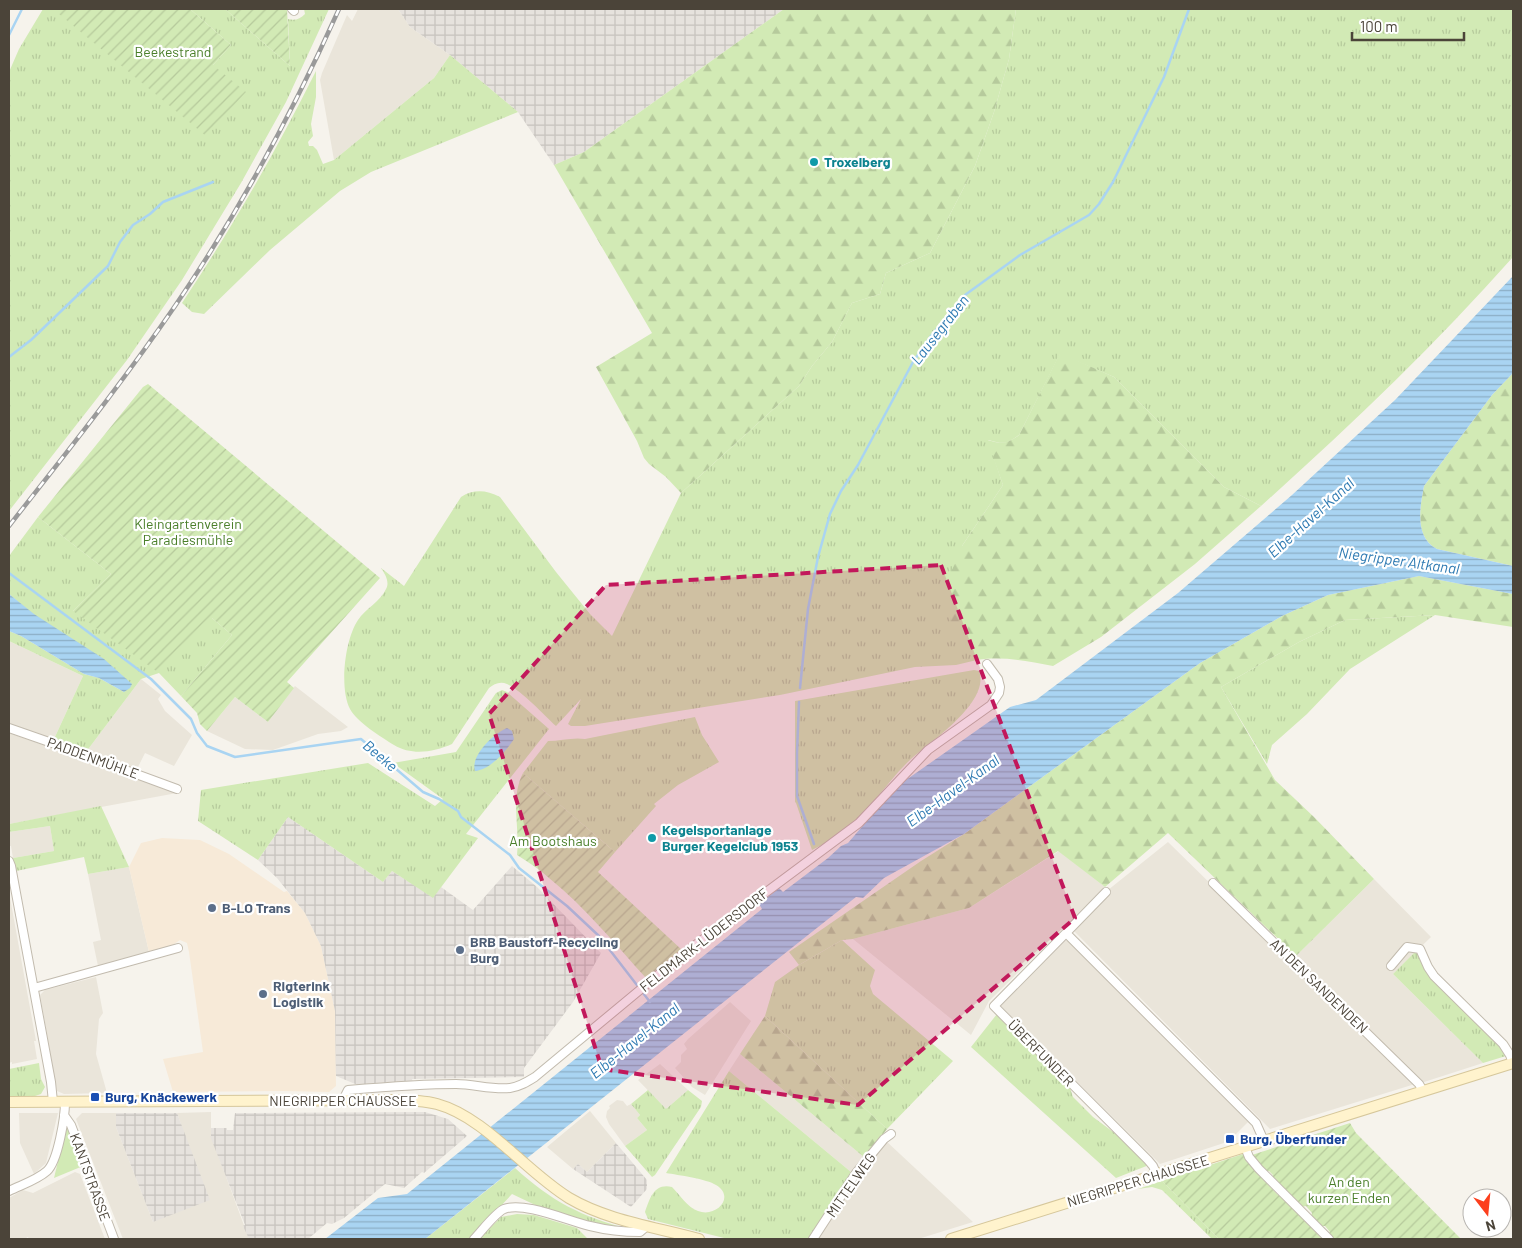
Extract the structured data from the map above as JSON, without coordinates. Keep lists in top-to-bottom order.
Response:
{
  "streets": {
    "main road": ["NIEGRIPPER CHAUSSEE"],
    "street": [
      "PADDENMÜHLE",
      "FELDMARK-LÜDERSDORF",
      "AN DEN SANDENDEN",
      "ÜBERFUNDER",
      "KANTSTRASSE",
      "MITTELWEG"
    ]
  },
  "crossings": [
    ["FELDMARK-LÜDERSDORF", "NIEGRIPPER CHAUSSEE"],
    ["AN DEN SANDENDEN", "NIEGRIPPER CHAUSSEE"],
    ["ÜBERFUNDER", "NIEGRIPPER CHAUSSEE"]
  ],
  "water": [
    "Lausegraben",
    "Elbe-Havel-Kanal",
    "Niegripper Altkanal",
    "Beeke"
  ],
  "parks": [
    "Beekestrand",
    "Kleingartenverein Paradiesmühle",
    "Am Bootshaus",
    "An den kurzen Enden"
  ],
  "places": {
    "other": [
      "Troxelberg",
      "Kegelsportanlage Burger Kegelclub 1953",
      "B-LO Trans",
      "BRB Baustoff-Recycling Burg",
      "Rigterink Logistik"
    ],
    "transit": ["Burg, Knäckewerk", "Burg, Überfunder"]
  },
  "scale_bar": "100 m",
  "north": "bottom"
}
